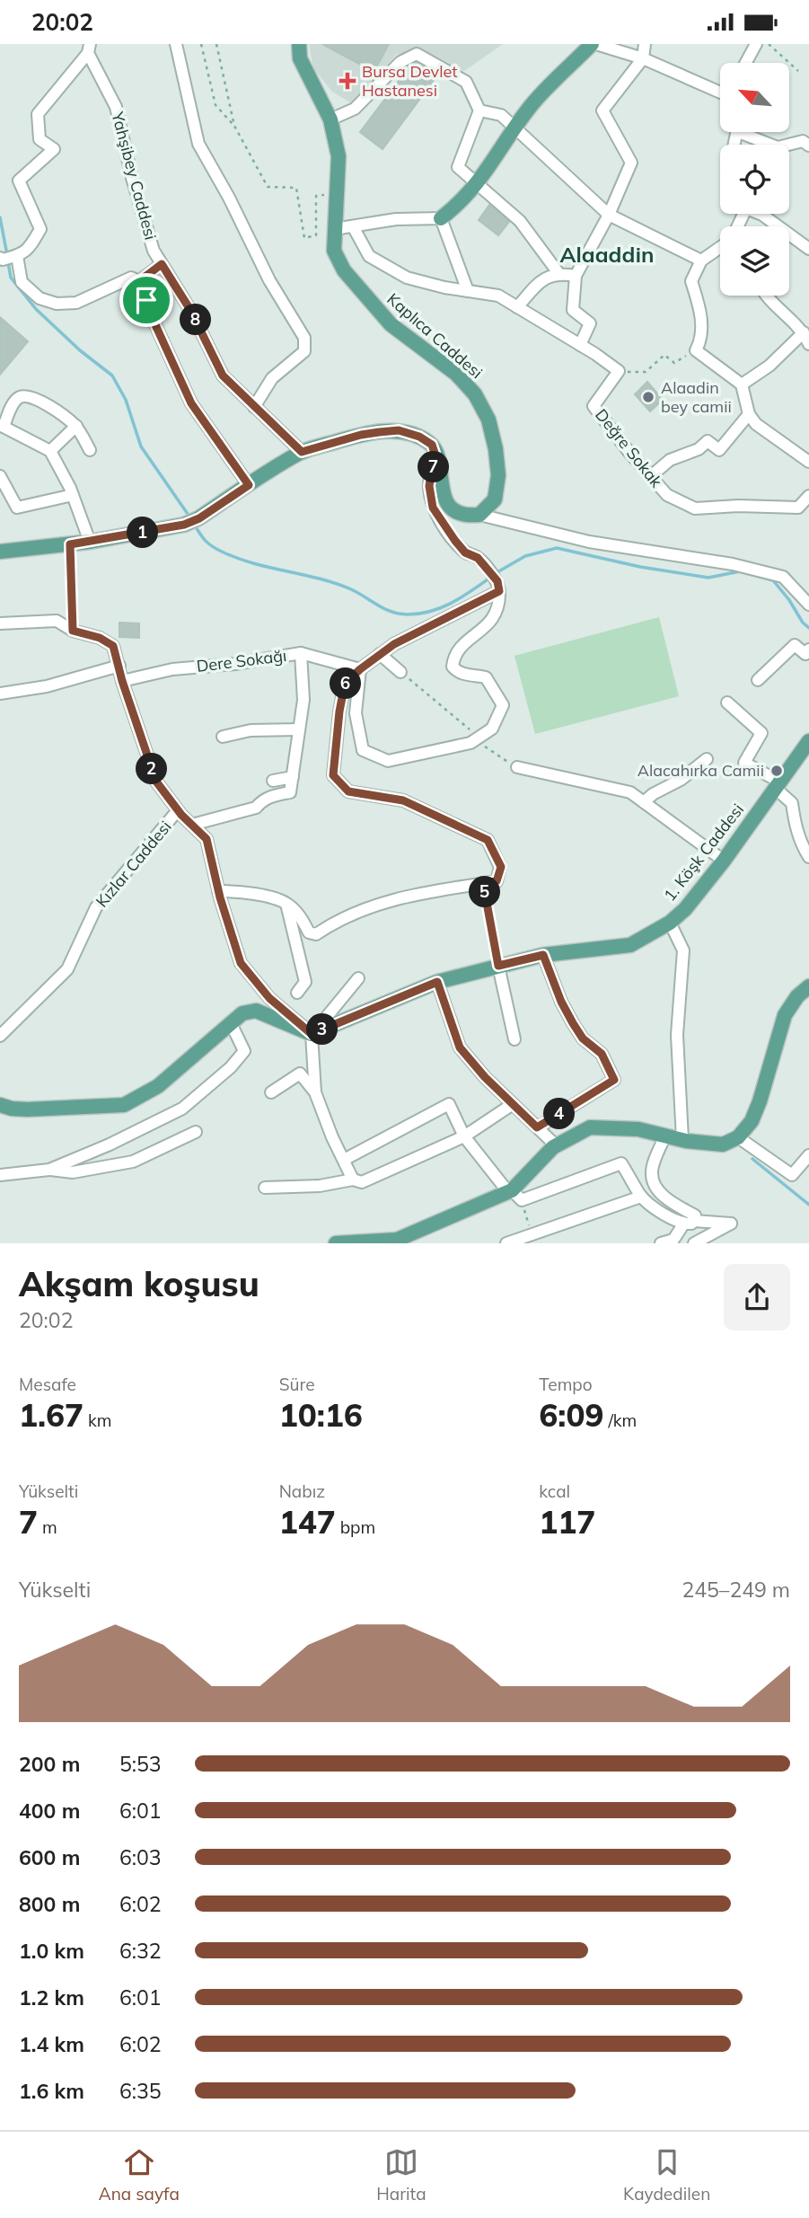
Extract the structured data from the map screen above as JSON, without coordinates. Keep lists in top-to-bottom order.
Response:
{
  "streets": {
    "main road": ["Kaplıca Caddesi", "1. Köşk Caddesi"],
    "street": [
      "Yahşibey Caddesi",
      "Değre Sokak",
      "Dere Sokağı",
      "Kızlar Caddesi"
    ]
  },
  "districts": ["Alaaddin"],
  "places": {
    "health": ["Bursa Devlet Hastanesi"],
    "other": ["Alaadin bey camii", "Alacahırka Camii"]
  },
  "north": "top left",
  "page": {
    "status": "20:02",
    "pins": [
      "8",
      "7",
      "1",
      "6",
      "2",
      "5",
      "3",
      "4"
    ],
    "heading": ["Akşam koşusu", "20:02"],
    "stats": [
      ["Mesafe", "1.67 km"],
      ["Süre", "10:16"],
      ["Tempo", "6:09 /km"],
      ["Yükselti", "7 m"],
      ["Nabız", "147 bpm"],
      ["kcal", "117"]
    ],
    "chart": ["Yükselti", "245–249 m"],
    "list": [
      {
        "name": "200 m",
        "note": "5:53"
      },
      {
        "name": "400 m",
        "note": "6:01"
      },
      {
        "name": "600 m",
        "note": "6:03"
      },
      {
        "name": "800 m",
        "note": "6:02"
      },
      {
        "name": "1.0 km",
        "note": "6:32"
      },
      {
        "name": "1.2 km",
        "note": "6:01"
      },
      {
        "name": "1.4 km",
        "note": "6:02"
      },
      {
        "name": "1.6 km",
        "note": "6:35"
      }
    ],
    "tabs": ["Ana sayfa", "Harita", "Kaydedilen"]
  }
}
